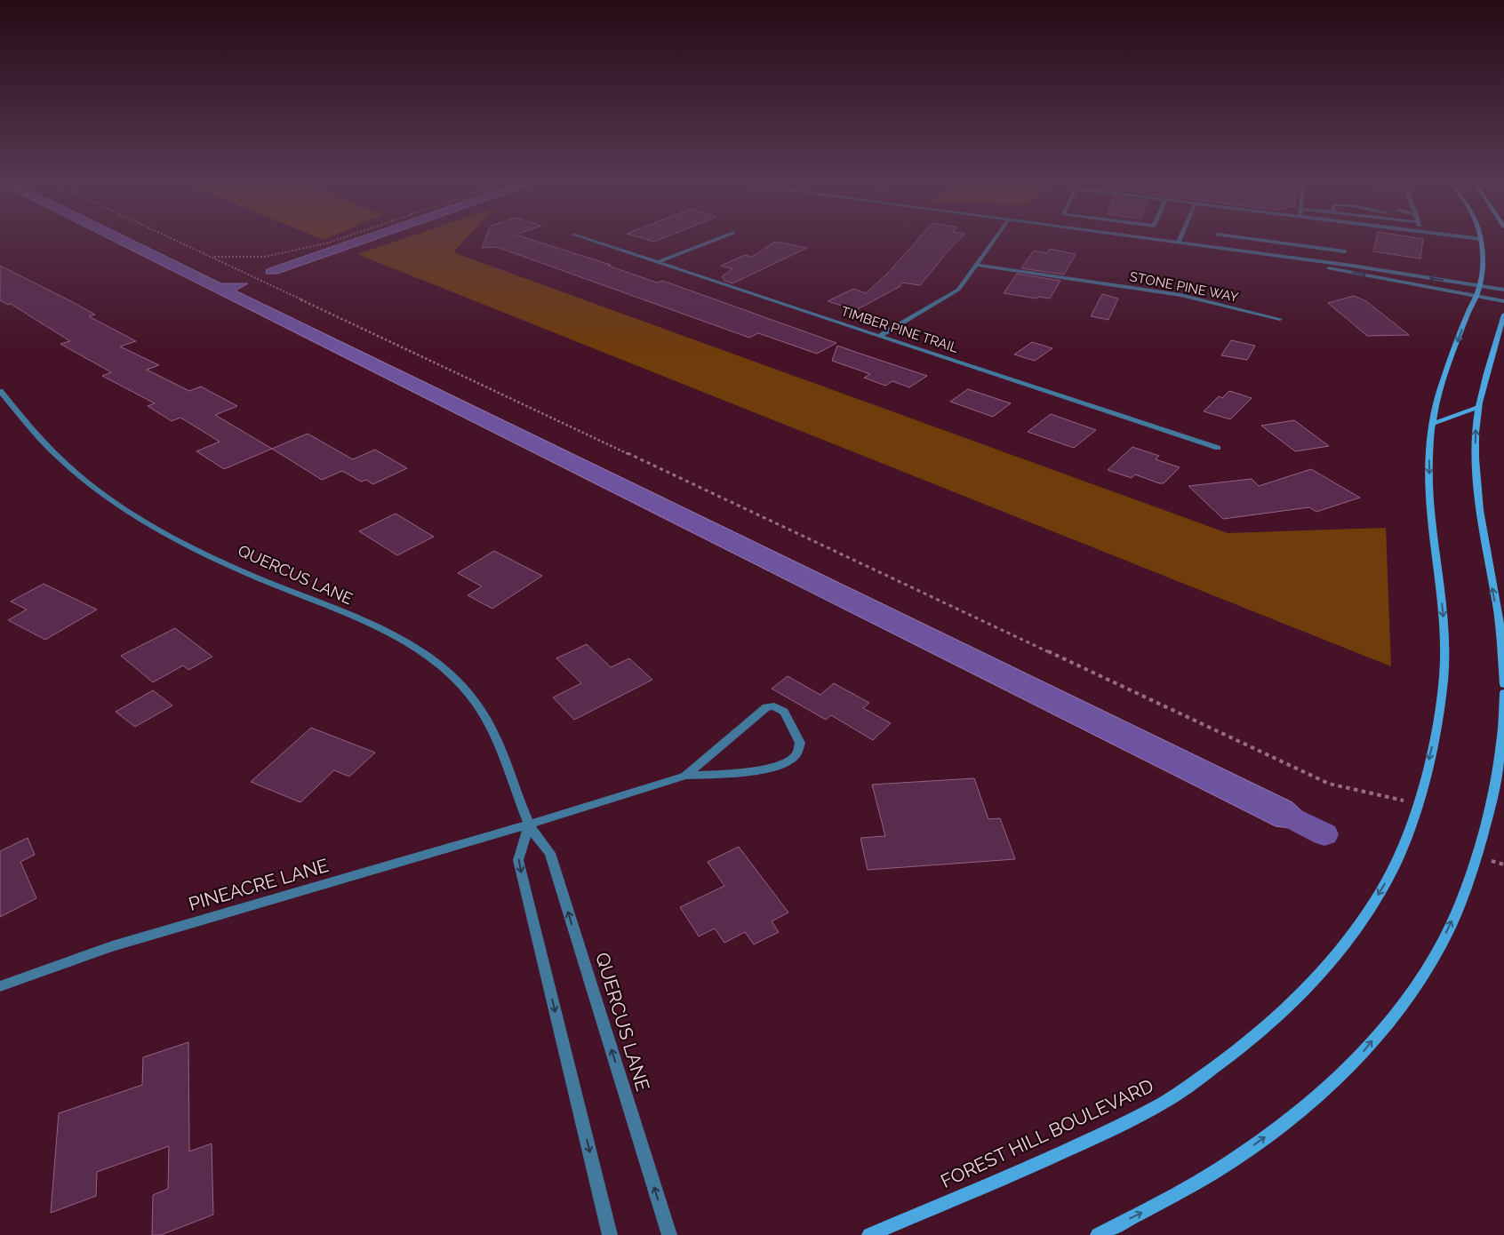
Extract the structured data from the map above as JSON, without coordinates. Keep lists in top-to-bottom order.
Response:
{
  "streets": {
    "main road": ["FOREST HILL BOULEVARD"],
    "street": [
      "STONE PINE WAY",
      "TIMBER PINE TRAIL",
      "QUERCUS LANE",
      "PINEACRE LANE"
    ]
  },
  "crossings": [
    ["QUERCUS LANE", "PINEACRE LANE"]
  ]
}
